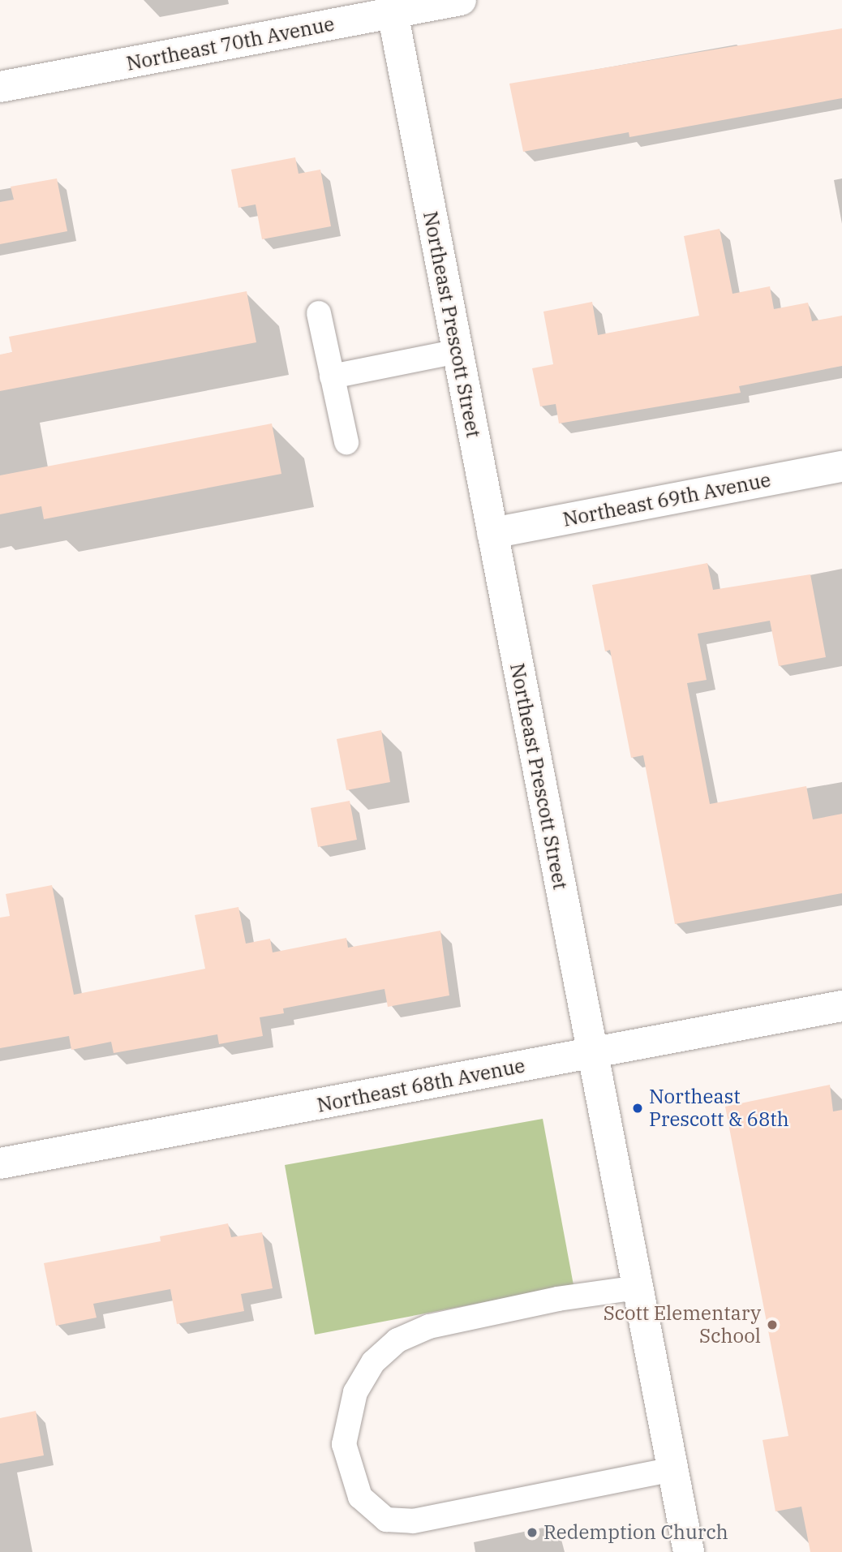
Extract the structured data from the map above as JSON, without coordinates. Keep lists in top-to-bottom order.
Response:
{
  "streets": {
    "street": [
      "Northeast 70th Avenue",
      "Northeast Prescott Street",
      "Northeast 69th Avenue",
      "Northeast 68th Avenue"
    ]
  },
  "crossings": [
    ["Northeast 70th Avenue", "Northeast Prescott Street"],
    ["Northeast Prescott Street", "Northeast 69th Avenue"],
    ["Northeast Prescott Street", "Northeast 68th Avenue"]
  ],
  "places": ["Northeast Prescott & 68th", "Scott Elementary School", "Redemption Church"]
}
